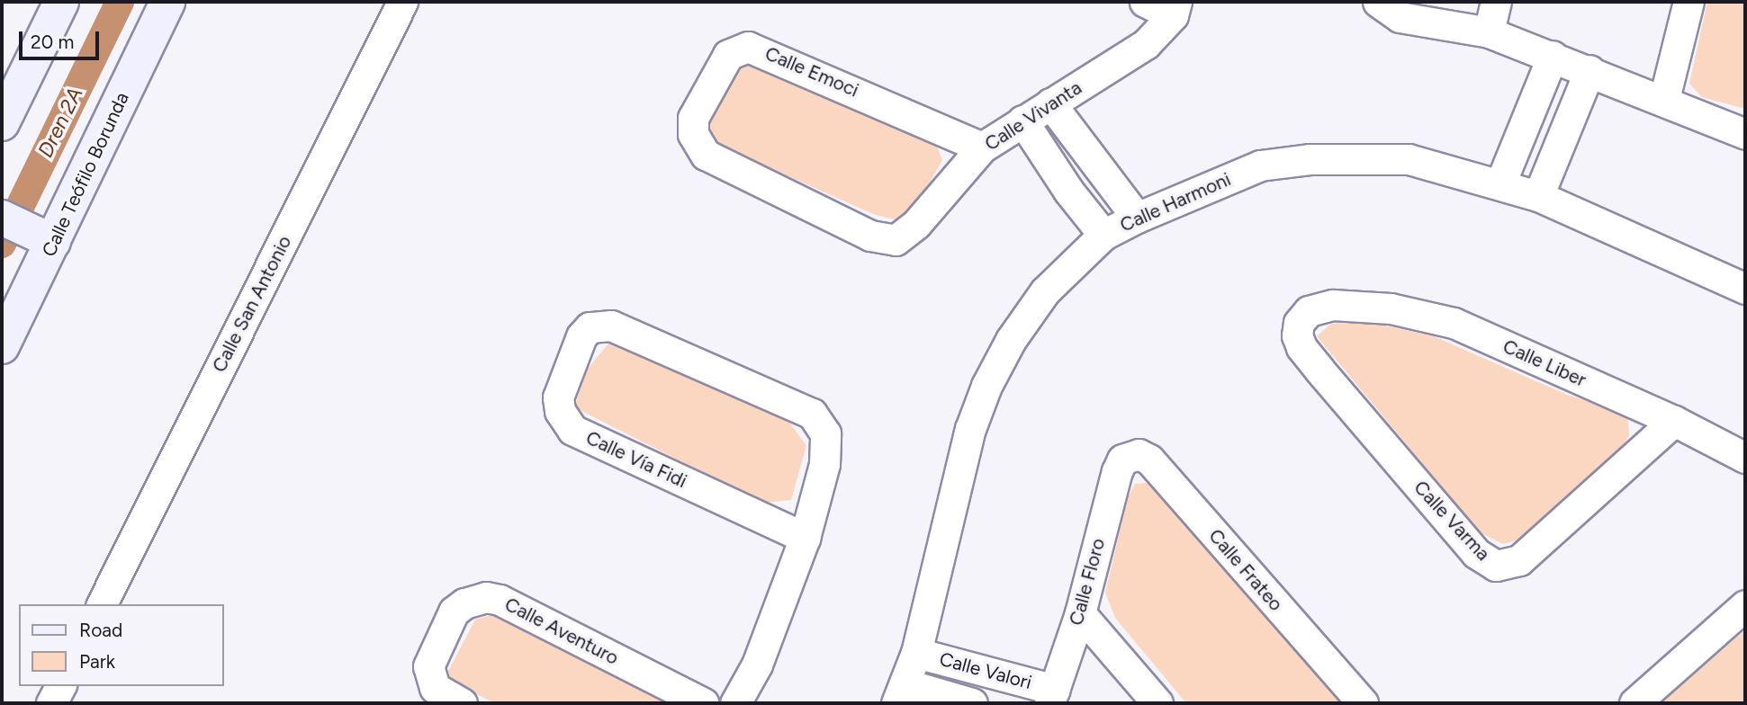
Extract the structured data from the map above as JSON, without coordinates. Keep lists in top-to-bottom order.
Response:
{
  "streets": {
    "main road": ["Calle Teófilo Borunda"],
    "street": [
      "Calle Emoci",
      "Calle Vivanta",
      "Calle Harmoni",
      "Calle San Antonio",
      "Calle Liber",
      "Calle Vía Fidi",
      "Calle Varma",
      "Calle Frateo",
      "Calle Floro",
      "Calle Aventuro",
      "Calle Valori"
    ]
  },
  "crossings": [
    ["Calle Emoci", "Calle Vivanta"],
    ["Calle Harmoni", "Calle Valori"],
    ["Calle Liber", "Calle Varma"],
    ["Calle Frateo", "Calle Floro"],
    ["Calle Floro", "Calle Valori"]
  ],
  "water": ["Dren 2A"],
  "legend": ["Road", "Park"],
  "scale_bar": "20 m"
}
